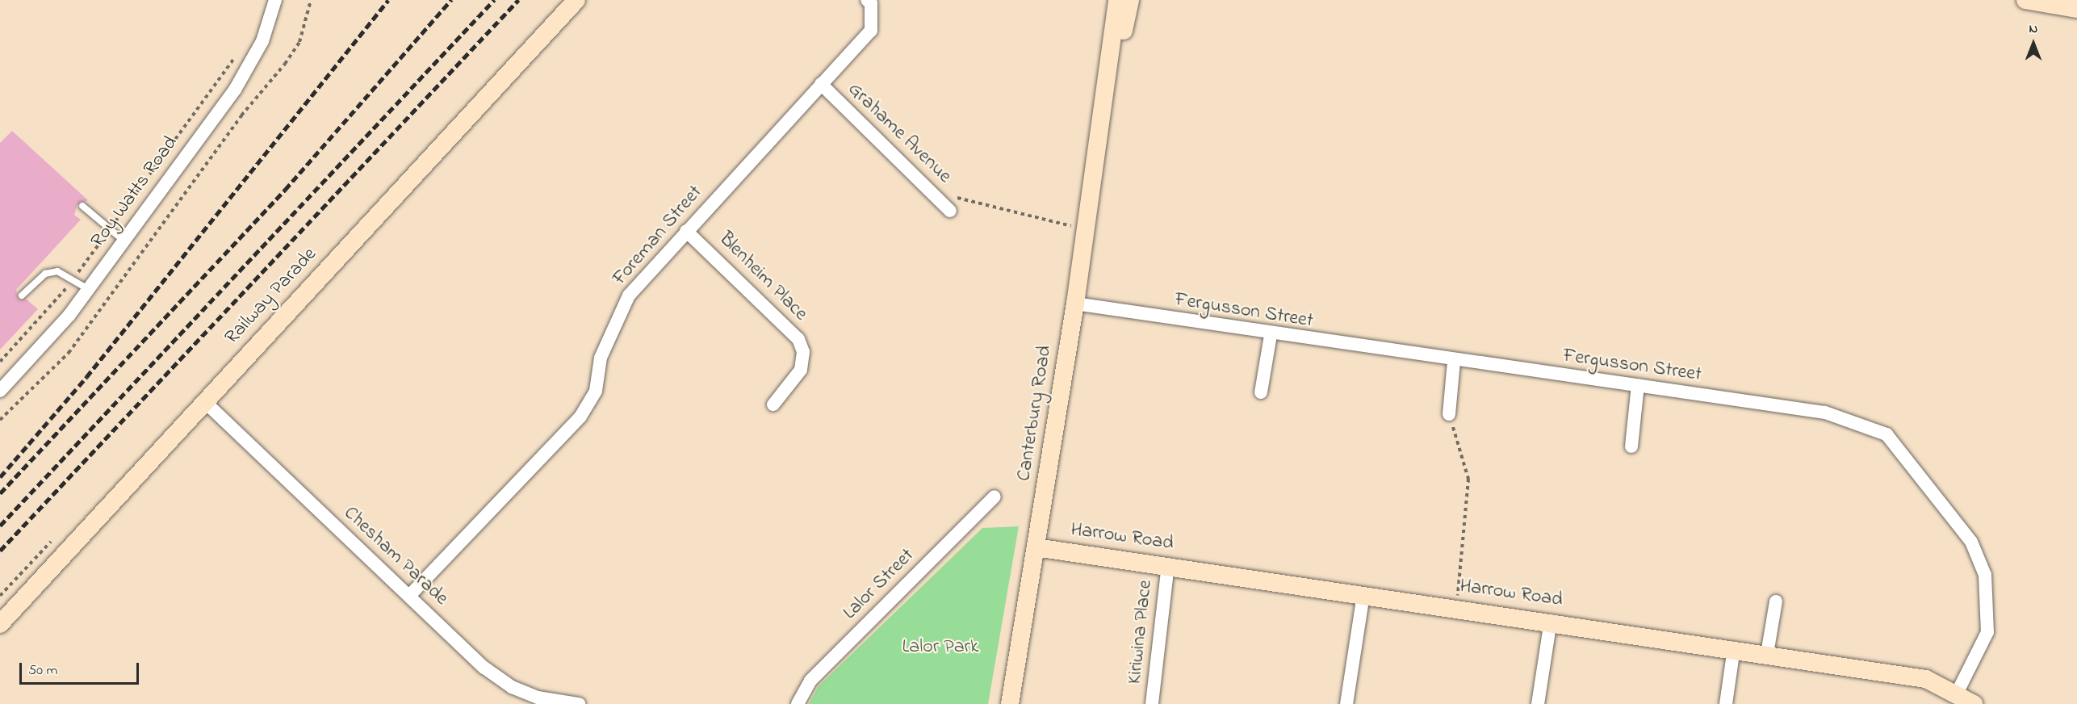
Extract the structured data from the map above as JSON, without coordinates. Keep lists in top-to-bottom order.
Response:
{
  "streets": {
    "street": [
      "Grahame Avenue",
      "Roy Watts Road",
      "Foreman Street",
      "Blenheim Place",
      "Railway Parade",
      "Fergusson Street",
      "Canterbury Road",
      "Harrow Road",
      "Chesham Parade",
      "Lalor Street",
      "Kiriwina Place"
    ]
  },
  "crossings": [
    ["Grahame Avenue", "Foreman Street"],
    ["Foreman Street", "Blenheim Place"],
    ["Foreman Street", "Chesham Parade"],
    ["Railway Parade", "Chesham Parade"],
    ["Fergusson Street", "Canterbury Road"],
    ["Fergusson Street", "Harrow Road"],
    ["Canterbury Road", "Harrow Road"],
    ["Harrow Road", "Kiriwina Place"]
  ],
  "parks": ["Lalor Park"],
  "scale_bar": "50 m",
  "north": "top"
}
